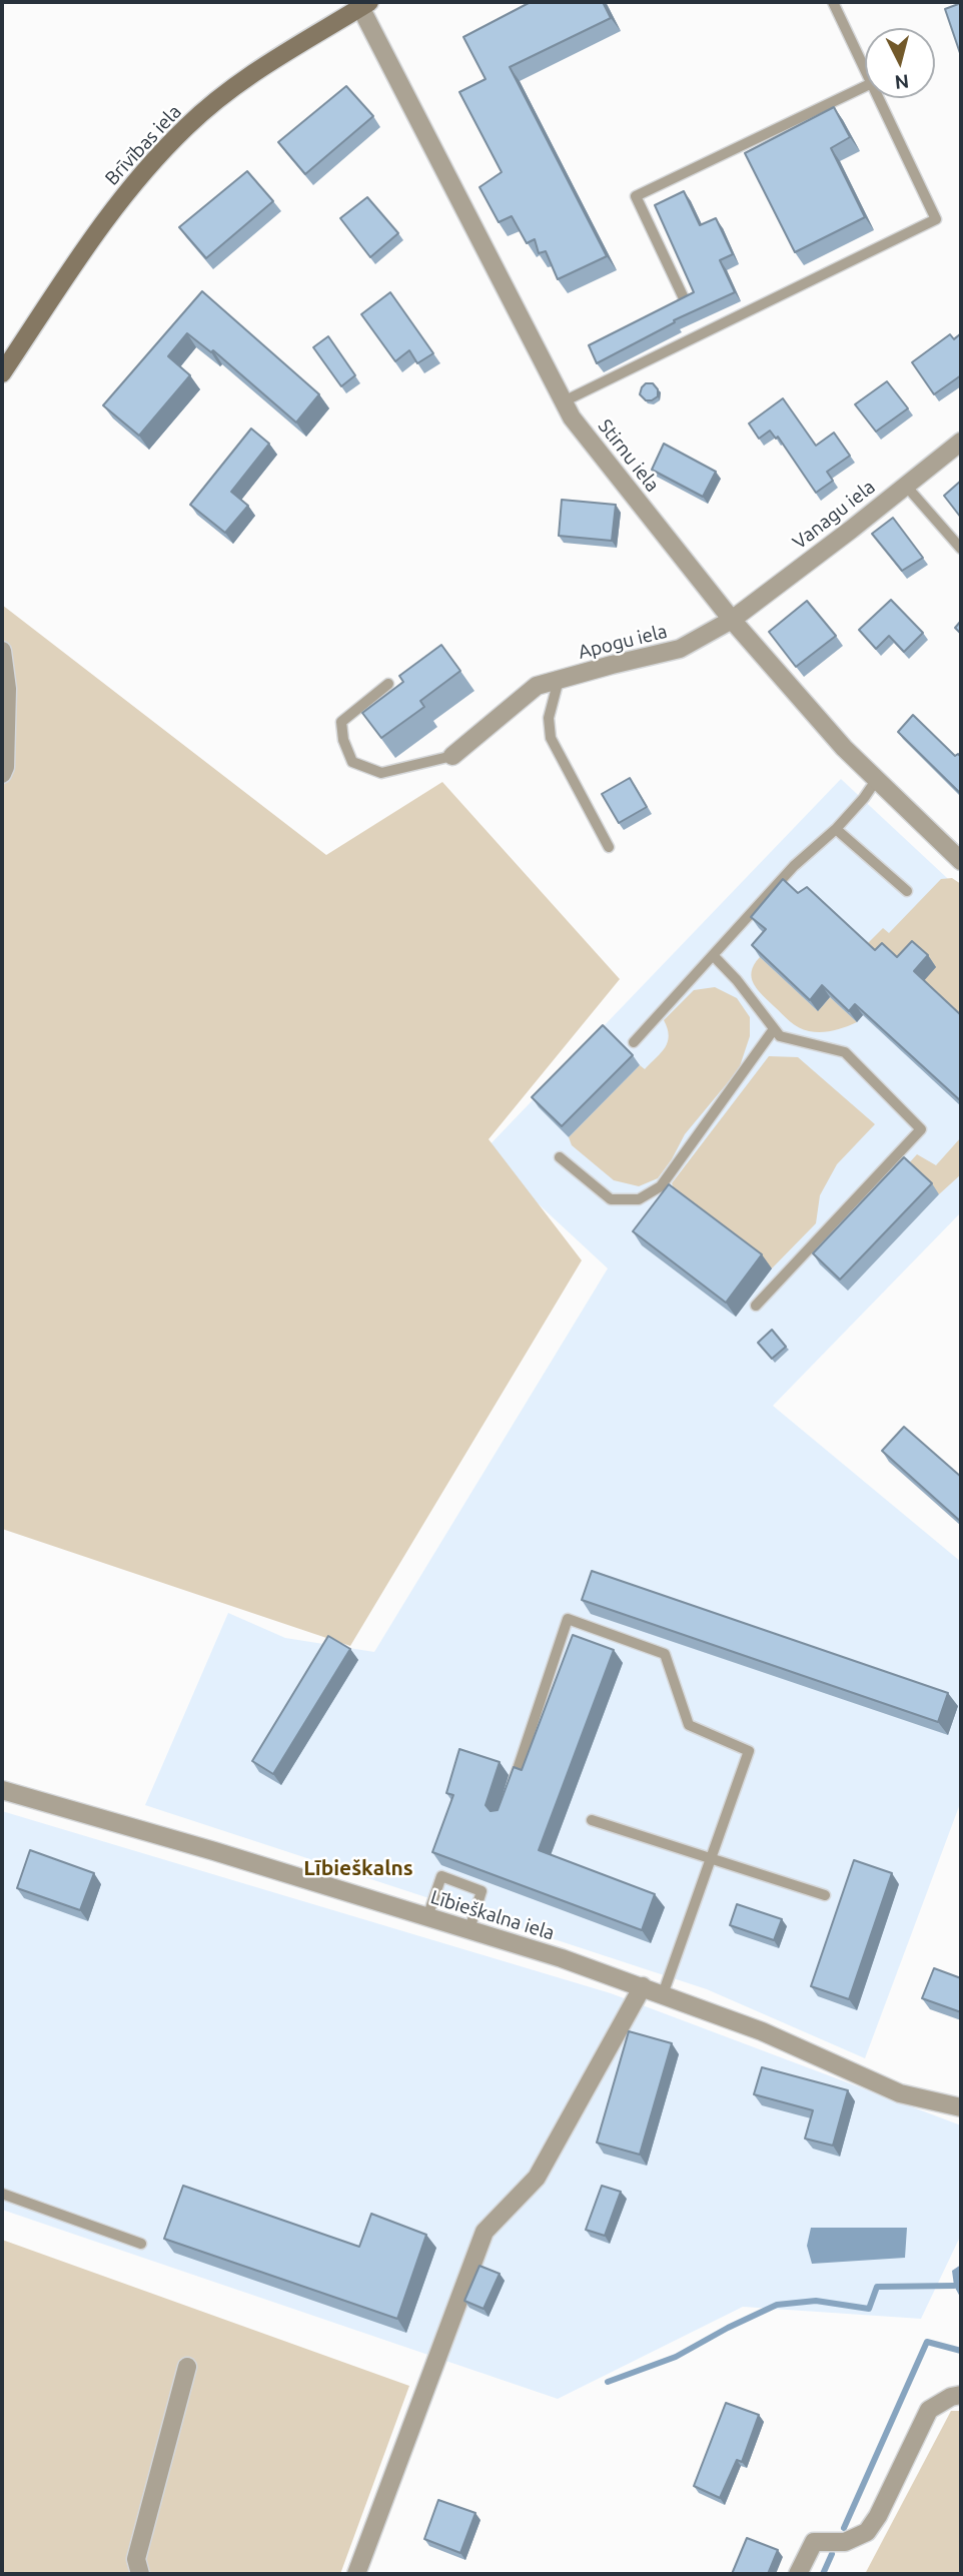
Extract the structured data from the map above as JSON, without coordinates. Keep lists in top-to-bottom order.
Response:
{
  "streets": {
    "main road": ["Brīvības iela"],
    "street": [
      "Stirnu iela",
      "Vanagu iela",
      "Apogu iela",
      "Lībieškalna iela"
    ]
  },
  "crossings": [
    ["Brīvības iela", "Stirnu iela"],
    ["Stirnu iela", "Vanagu iela"],
    ["Stirnu iela", "Apogu iela"],
    ["Vanagu iela", "Apogu iela"]
  ],
  "districts": ["Lībieškalns"],
  "north": "bottom"
}
